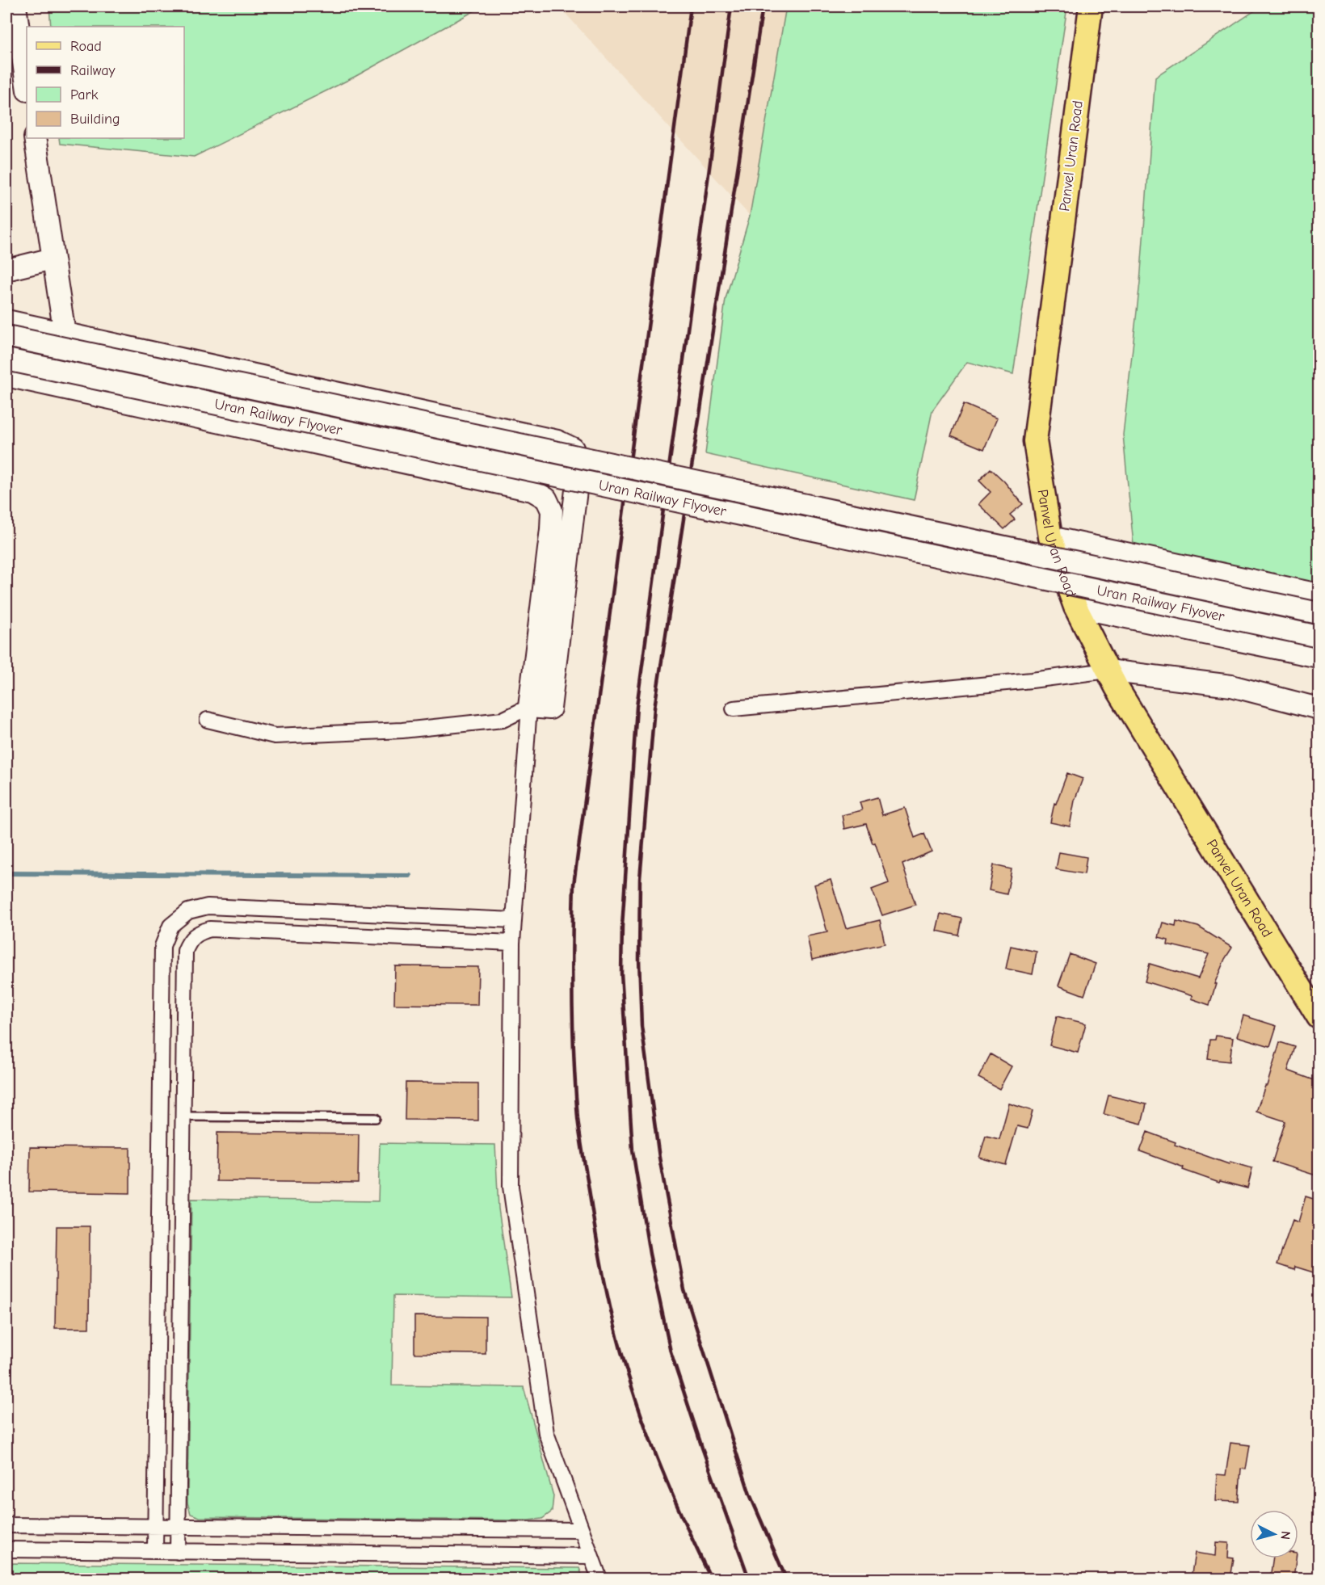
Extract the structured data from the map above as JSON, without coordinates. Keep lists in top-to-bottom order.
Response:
{
  "streets": {
    "main road": ["Panvel Uran Road", "Uran Railway Flyover"]
  },
  "legend": [
    "Road",
    "Railway",
    "Park",
    "Building"
  ],
  "north": "right"
}
